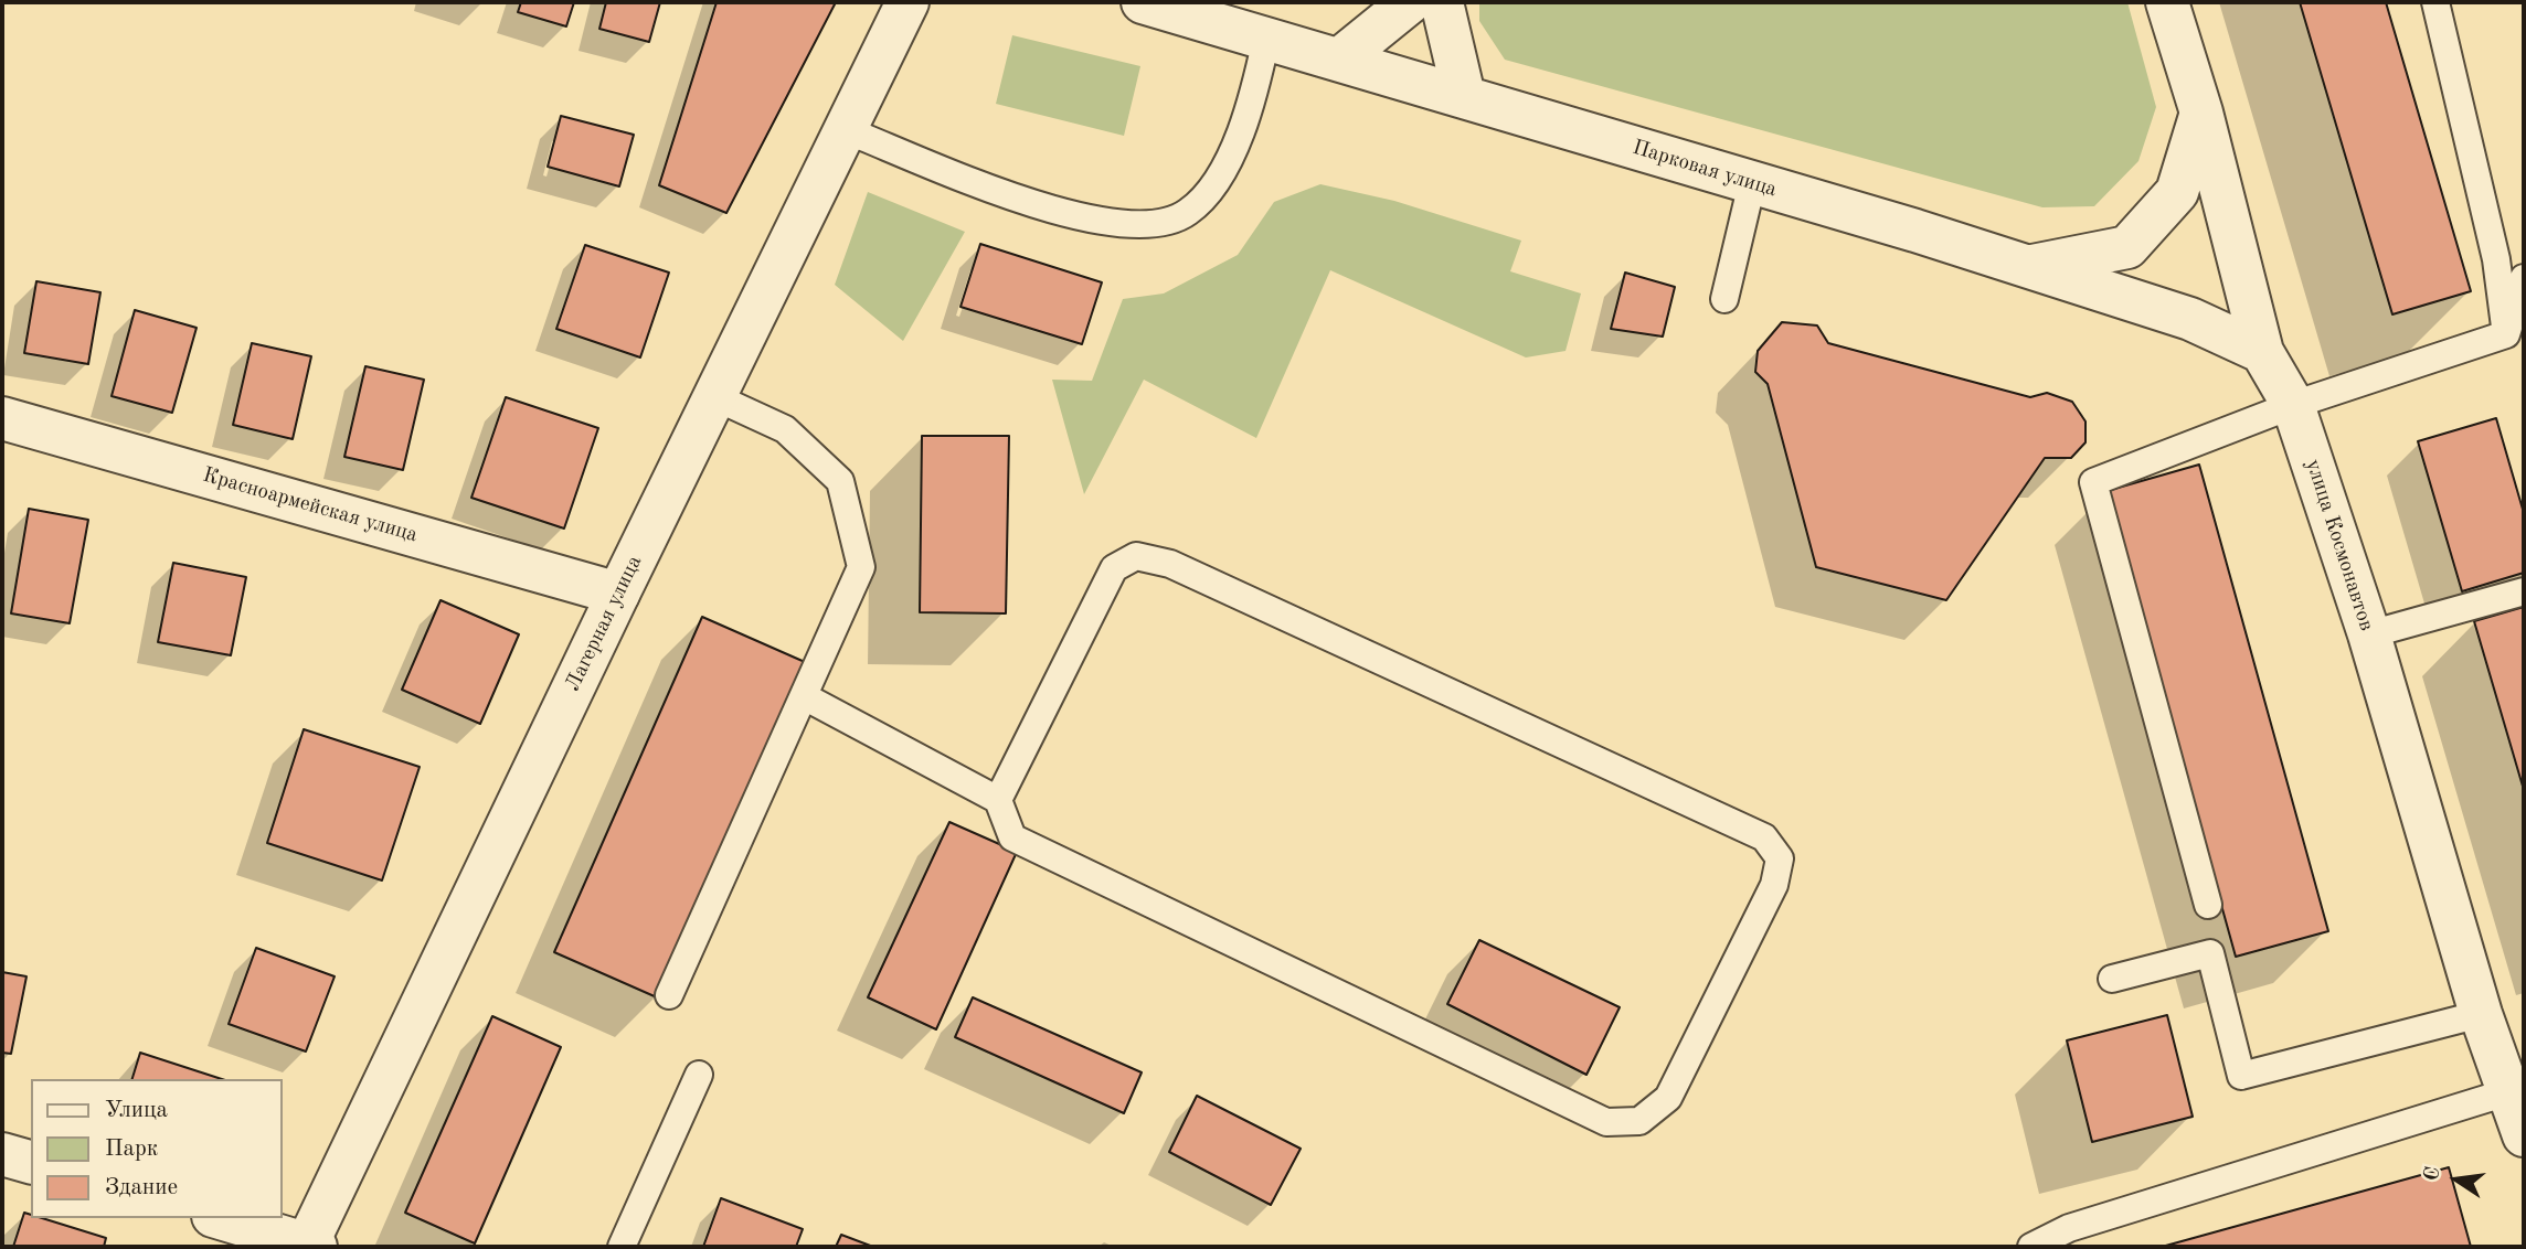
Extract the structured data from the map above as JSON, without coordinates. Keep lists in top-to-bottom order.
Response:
{
  "streets": {
    "street": [
      "Парковая улица",
      "Красноармейская улица",
      "улица Космонавтов",
      "Лагерная улица"
    ]
  },
  "crossings": [
    ["Парковая улица", "улица Космонавтов"],
    ["Красноармейская улица", "Лагерная улица"]
  ],
  "legend": ["Улица", "Парк", "Здание"],
  "north": "left"
}
